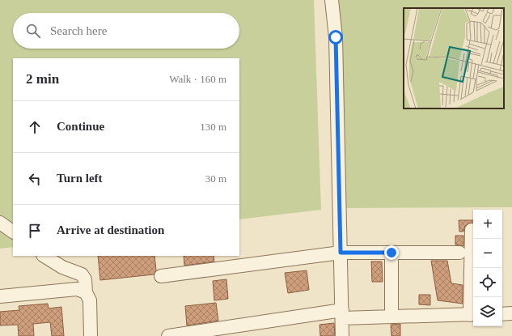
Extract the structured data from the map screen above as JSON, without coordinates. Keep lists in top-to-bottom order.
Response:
{
  "page": {
    "search": "Search here",
    "heading": ["2 min", "Walk · 160 m"],
    "list": [
      ["Continue", "130 m"],
      ["Turn left", "30 m"],
      "Arrive at destination"
    ],
    "map_buttons": ["+", "−"]
  }
}
